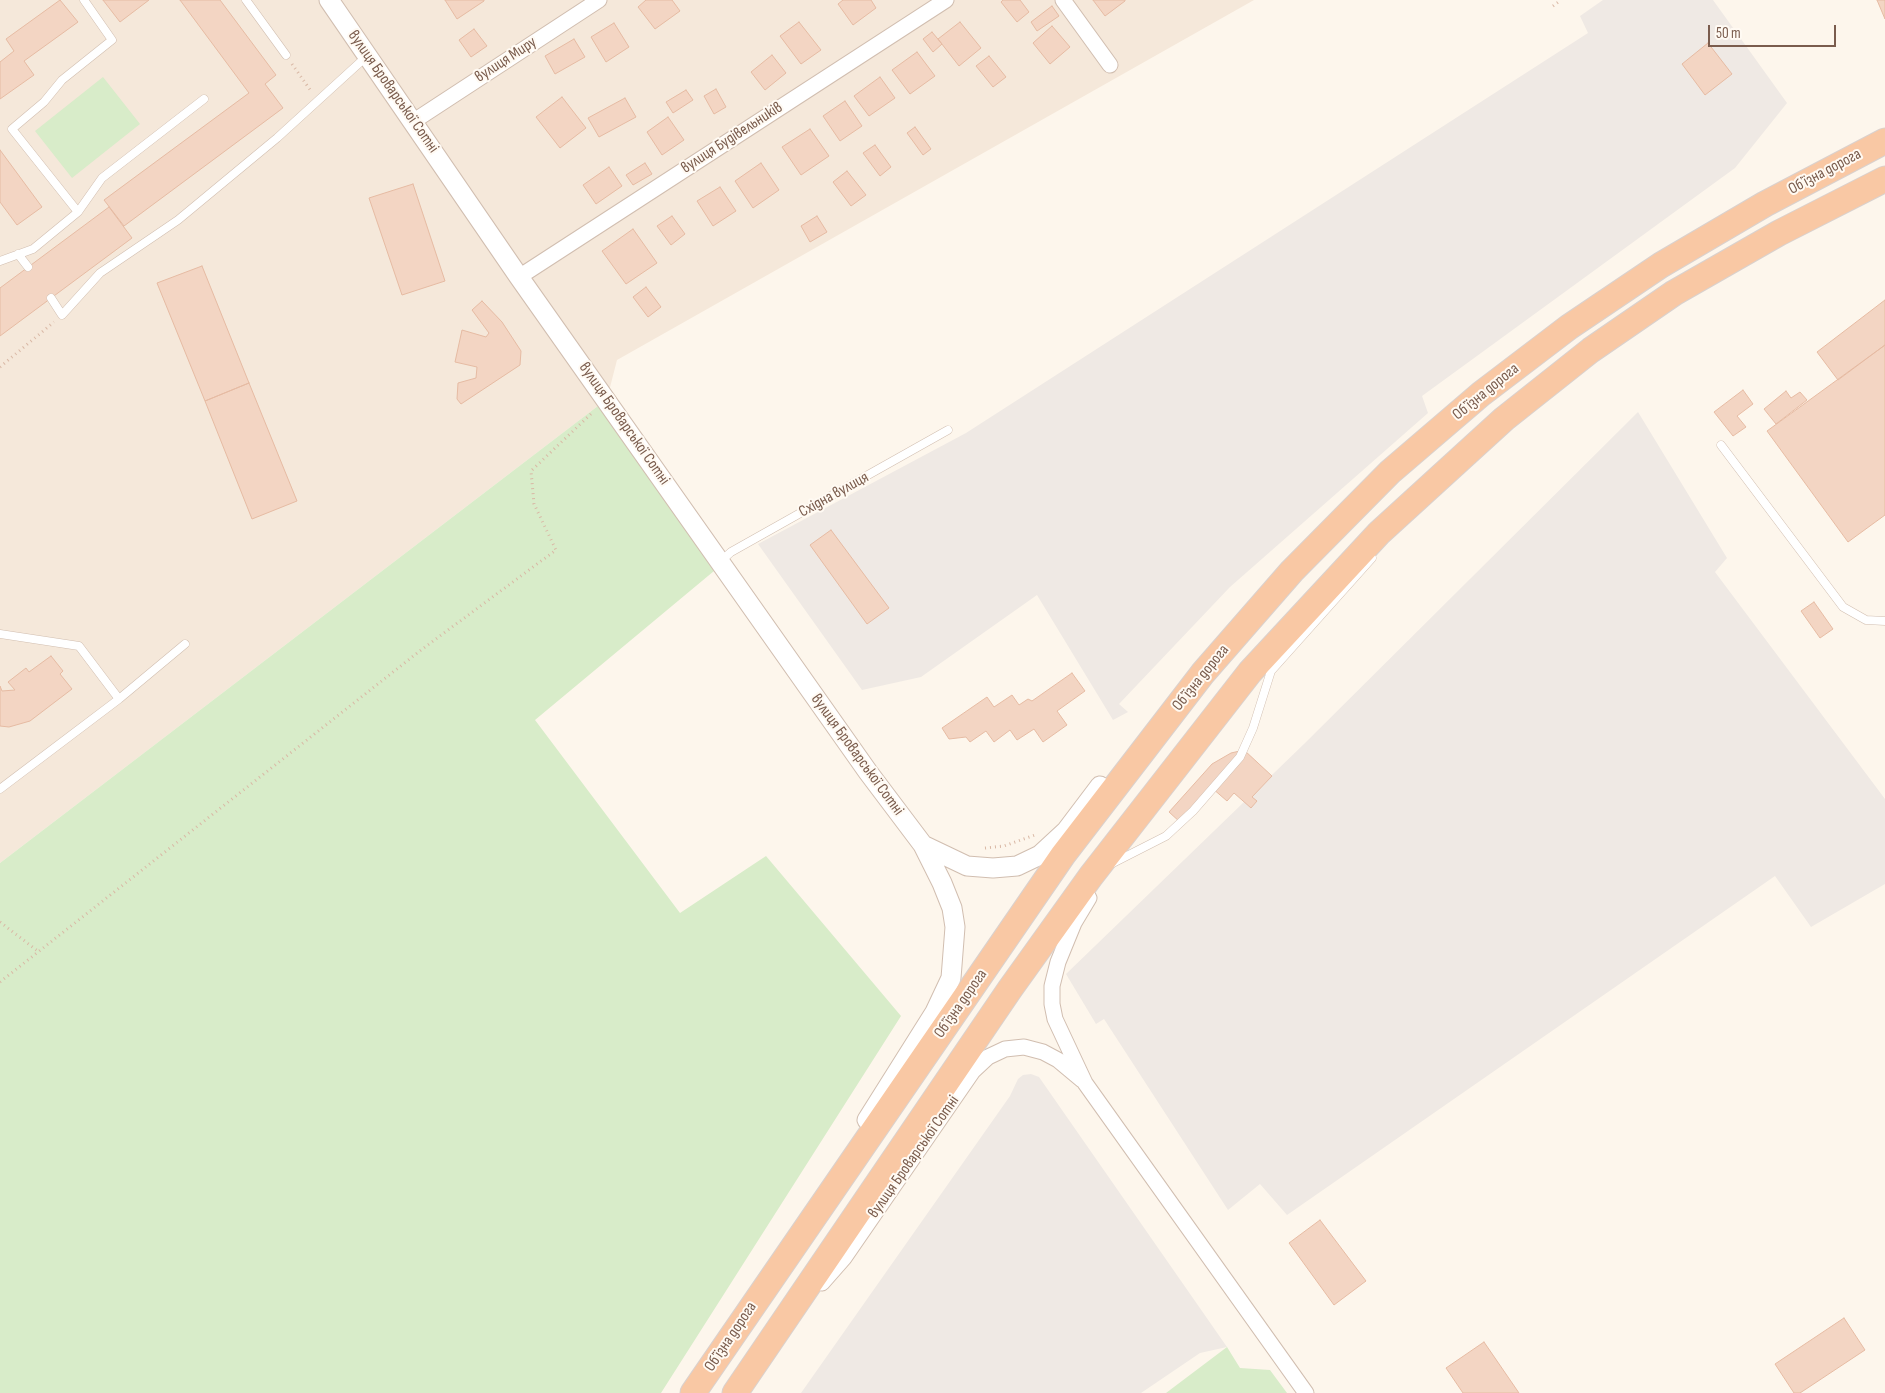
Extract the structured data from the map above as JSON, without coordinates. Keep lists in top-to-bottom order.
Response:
{
  "streets": {
    "highway": ["Обʼїзна дорога"],
    "street": ["вулиця Миру", "вулиця Броварської Сотні", "вулиця Будівельників"],
    "lane": ["Східна вулиця"]
  },
  "crossings": [
    ["вулиця Миру", "вулиця Броварської Сотні"],
    ["вулиця Броварської Сотні", "вулиця Будівельників"],
    ["вулиця Броварської Сотні", "Обʼїзна дорога"],
    ["вулиця Броварської Сотні", "Східна вулиця"]
  ],
  "scale_bar": "50 m"
}
